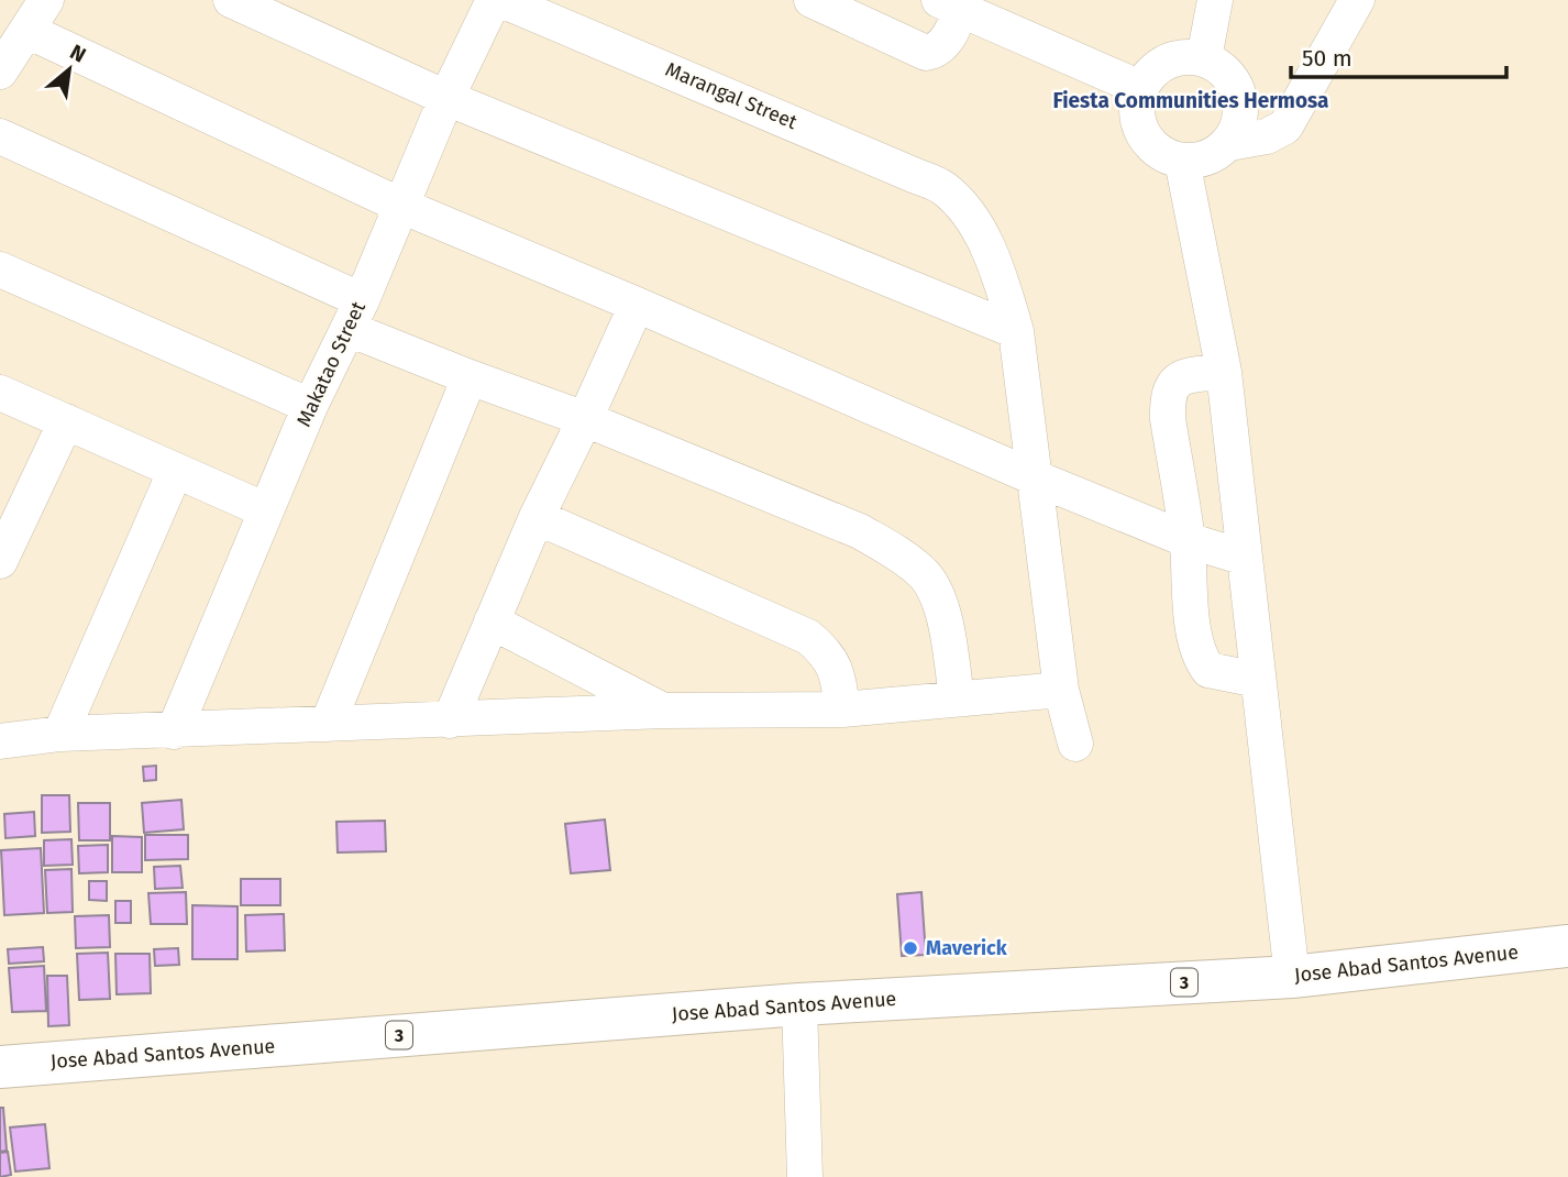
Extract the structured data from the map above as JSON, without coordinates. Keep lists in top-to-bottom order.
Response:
{
  "streets": {
    "highway": ["Jose Abad Santos Avenue", "3"],
    "street": ["Marangal Street", "Makatao Street"]
  },
  "districts": ["Fiesta Communities Hermosa"],
  "places": ["Maverick"],
  "scale_bar": "50 m",
  "north": "top right"
}
